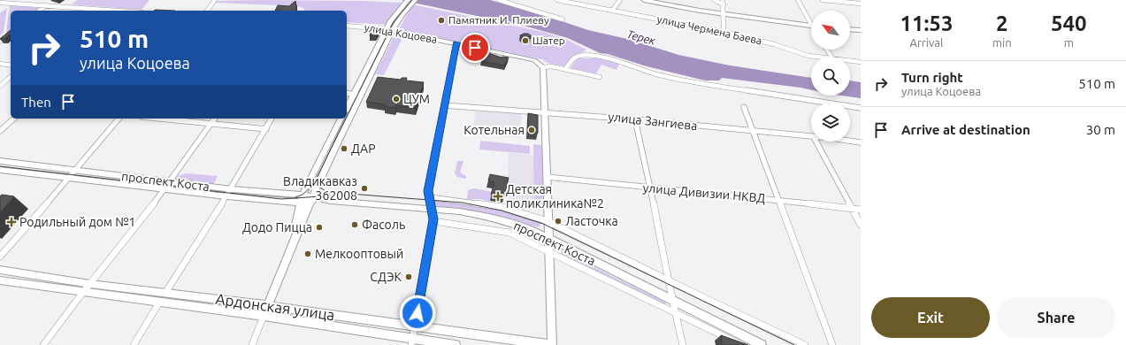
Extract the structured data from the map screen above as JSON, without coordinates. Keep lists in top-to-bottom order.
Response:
{
  "streets": {
    "main road": ["улица Коцоева", "проспект Коста", "Ардонская улица"],
    "street": ["улица Чермена Баева", "улица Зангиева", "улица Дивизии НКВД"]
  },
  "water": ["Терек"],
  "places": {
    "other": [
      "Памятник И. Плиеву",
      "Шатер",
      "ЦУМ",
      "Котельная",
      "ДАР",
      "Владикавказ 362008",
      "Ласточка",
      "Фасоль",
      "Додо Пицца",
      "Мелкооптовый",
      "СДЭК"
    ],
    "health": ["Детская поликлиника№2", "Родильный дом №1"]
  },
  "north": "top left",
  "page": {
    "eta": [
      "11:53",
      "Arrival",
      "2",
      "min",
      "540",
      "m"
    ],
    "turn": ["510 m", "улица Коцоева"],
    "list": [
      {
        "name": "Turn right",
        "note": "улица Коцоева",
        "value": "510 m"
      },
      {
        "name": "Arrive at destination",
        "value": "30 m"
      }
    ],
    "then": "Then",
    "buttons": ["Exit", "Share"]
  }
}
